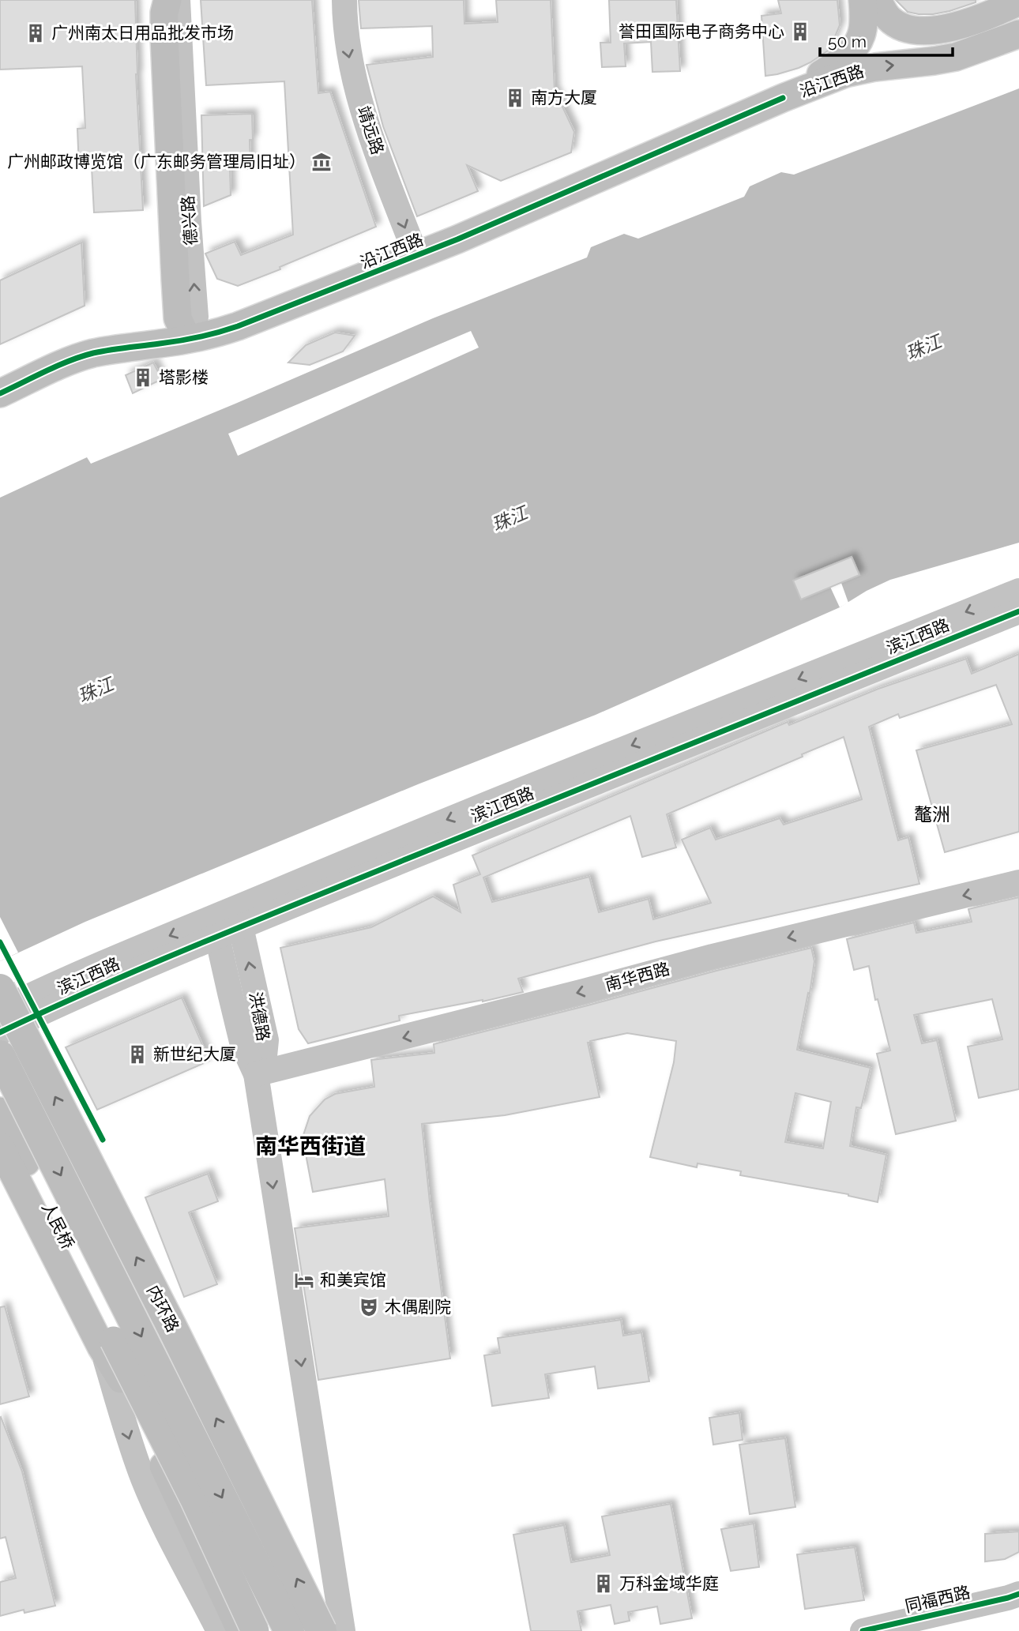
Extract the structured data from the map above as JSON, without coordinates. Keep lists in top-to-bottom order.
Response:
{
  "streets": {
    "highway": ["内环路"],
    "main road": [
      "沿江西路",
      "靖远路",
      "德兴路",
      "滨江西路",
      "南华西路",
      "洪德路",
      "人民桥",
      "同福西路"
    ]
  },
  "crossings": [
    ["沿江西路", "靖远路"],
    ["沿江西路", "德兴路"],
    ["滨江西路", "洪德路"],
    ["南华西路", "洪德路"]
  ],
  "one_way": ["南华西路"],
  "districts": ["鼇洲", "南华西街道"],
  "water": ["珠江"],
  "places": {
    "building": [
      "誉田国际电子商务中心",
      "广州南太日用品批发市场",
      "南方大厦",
      "塔影楼",
      "新世纪大厦",
      "万科金域华庭"
    ],
    "museum": ["广州邮政博览馆（广东邮务管理局旧址）"],
    "hotel": ["和美宾馆"],
    "theatre": ["木偶剧院"]
  },
  "scale_bar": "50 m"
}
